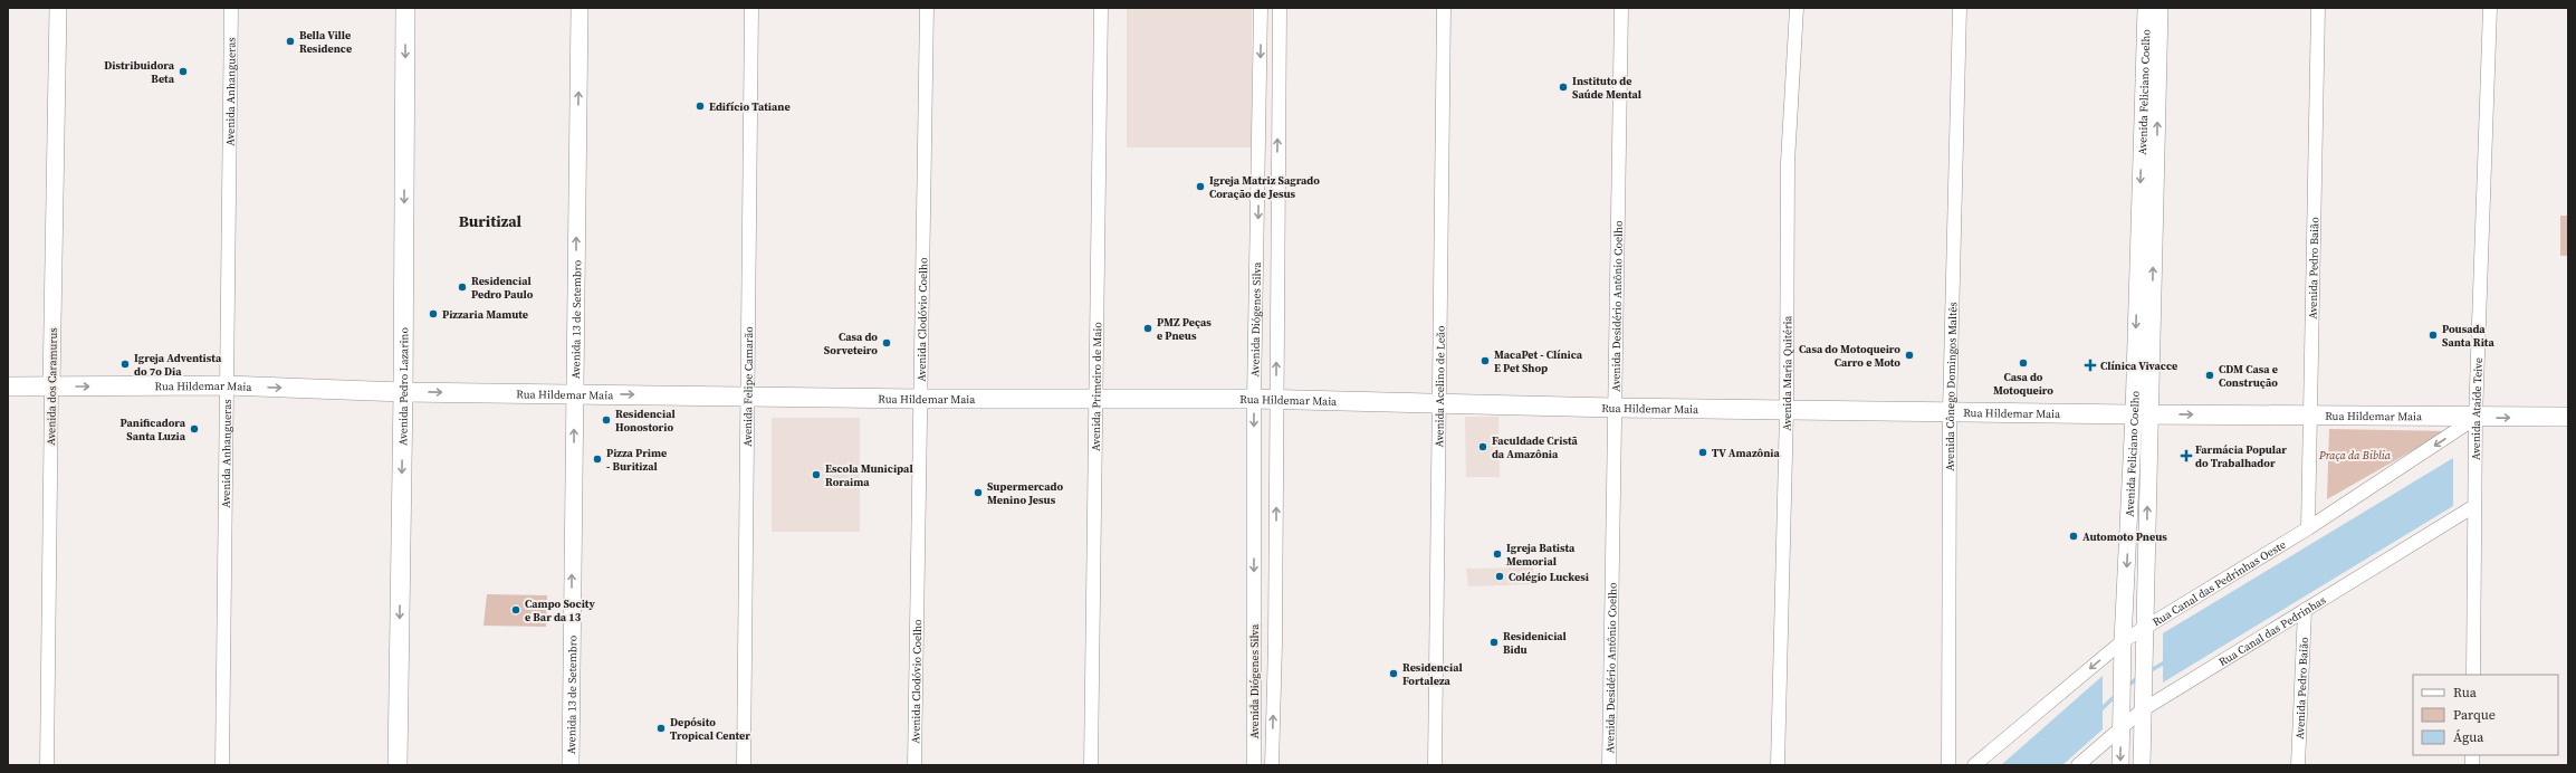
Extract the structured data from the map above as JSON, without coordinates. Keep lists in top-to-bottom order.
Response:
{
  "streets": {
    "main road": ["Rua Hildemar Maia", "Avenida Pedro Lazarino"],
    "street": [
      "Avenida Anhangueras",
      "Avenida Feliciano Coelho",
      "Avenida Pedro Baião",
      "Avenida Desidério Antônio Coelho",
      "Avenida 13 de Setembro",
      "Avenida Clodóvio Coelho",
      "Avenida Diógenes Silva",
      "Avenida Maria Quitéria",
      "Avenida dos Caramurus",
      "Avenida Felipe Camarão",
      "Avenida Primeiro de Maio",
      "Avenida Acelino de Leão",
      "Avenida Cônego Domingos Maltês",
      "Avenida Ataíde Teive",
      "Rua Canal das Pedrinhas Oeste",
      "Rua Canal das Pedrinhas"
    ]
  },
  "crossings": [
    ["Avenida Anhangueras", "Rua Hildemar Maia"],
    ["Avenida Feliciano Coelho", "Rua Hildemar Maia"],
    ["Avenida Feliciano Coelho", "Rua Canal das Pedrinhas Oeste"],
    ["Avenida Feliciano Coelho", "Rua Canal das Pedrinhas"],
    ["Avenida Pedro Baião", "Rua Hildemar Maia"],
    ["Avenida Pedro Baião", "Rua Canal das Pedrinhas Oeste"],
    ["Avenida Pedro Baião", "Rua Canal das Pedrinhas"],
    ["Avenida Desidério Antônio Coelho", "Rua Hildemar Maia"],
    ["Avenida 13 de Setembro", "Rua Hildemar Maia"],
    ["Avenida Clodóvio Coelho", "Rua Hildemar Maia"],
    ["Avenida Diógenes Silva", "Rua Hildemar Maia"],
    ["Avenida Maria Quitéria", "Rua Hildemar Maia"],
    ["Avenida dos Caramurus", "Rua Hildemar Maia"],
    ["Rua Hildemar Maia", "Avenida Pedro Lazarino"],
    ["Rua Hildemar Maia", "Avenida Felipe Camarão"],
    ["Rua Hildemar Maia", "Avenida Primeiro de Maio"],
    ["Rua Hildemar Maia", "Avenida Acelino de Leão"],
    ["Rua Hildemar Maia", "Avenida Cônego Domingos Maltês"],
    ["Rua Hildemar Maia", "Avenida Ataíde Teive"],
    ["Rua Hildemar Maia", "Rua Canal das Pedrinhas Oeste"],
    ["Avenida Ataíde Teive", "Rua Canal das Pedrinhas Oeste"],
    ["Avenida Ataíde Teive", "Rua Canal das Pedrinhas"]
  ],
  "one_way": [
    "Avenida 13 de Setembro",
    "Rua Hildemar Maia",
    "Avenida Pedro Lazarino",
    "Rua Canal das Pedrinhas Oeste"
  ],
  "districts": ["Buritizal"],
  "parks": ["Praça da Biblia"],
  "places": {
    "other": [
      "Bella Ville Residence",
      "Distribuidora Beta",
      "Instituto de Saúde Mental",
      "Edifício Tatiane",
      "Igreja Matriz Sagrado Coração de Jesus",
      "Residencial Pedro Paulo",
      "Pizzaria Mamute",
      "PMZ Peças e Pneus",
      "Pousada Santa Rita",
      "Casa do Sorveteiro",
      "Casa do Motoqueiro Carro e Moto",
      "MacaPet - Clínica E Pet Shop",
      "Casa do Motoqueiro",
      "Igreja Adventista do 7o Dia",
      "CDM Casa e Construção",
      "Residencial Honostorio",
      "Panificadora Santa Luzia",
      "Faculdade Cristã da Amazônia",
      "TV Amazônia",
      "Pizza Prime - Buritizal",
      "Escola Municipal Roraima",
      "Supermercado Menino Jesus",
      "Automoto Pneus",
      "Igreja Batista Memorial",
      "Colégio Luckesi",
      "Campo Socity e Bar da 13",
      "Residenicial Bidu",
      "Residencial Fortaleza",
      "Depósito Tropical Center"
    ],
    "health": ["Clínica Vivacce", "Farmácia Popular do Trabalhador"]
  },
  "legend": ["Rua", "Parque", "Água"]
}
